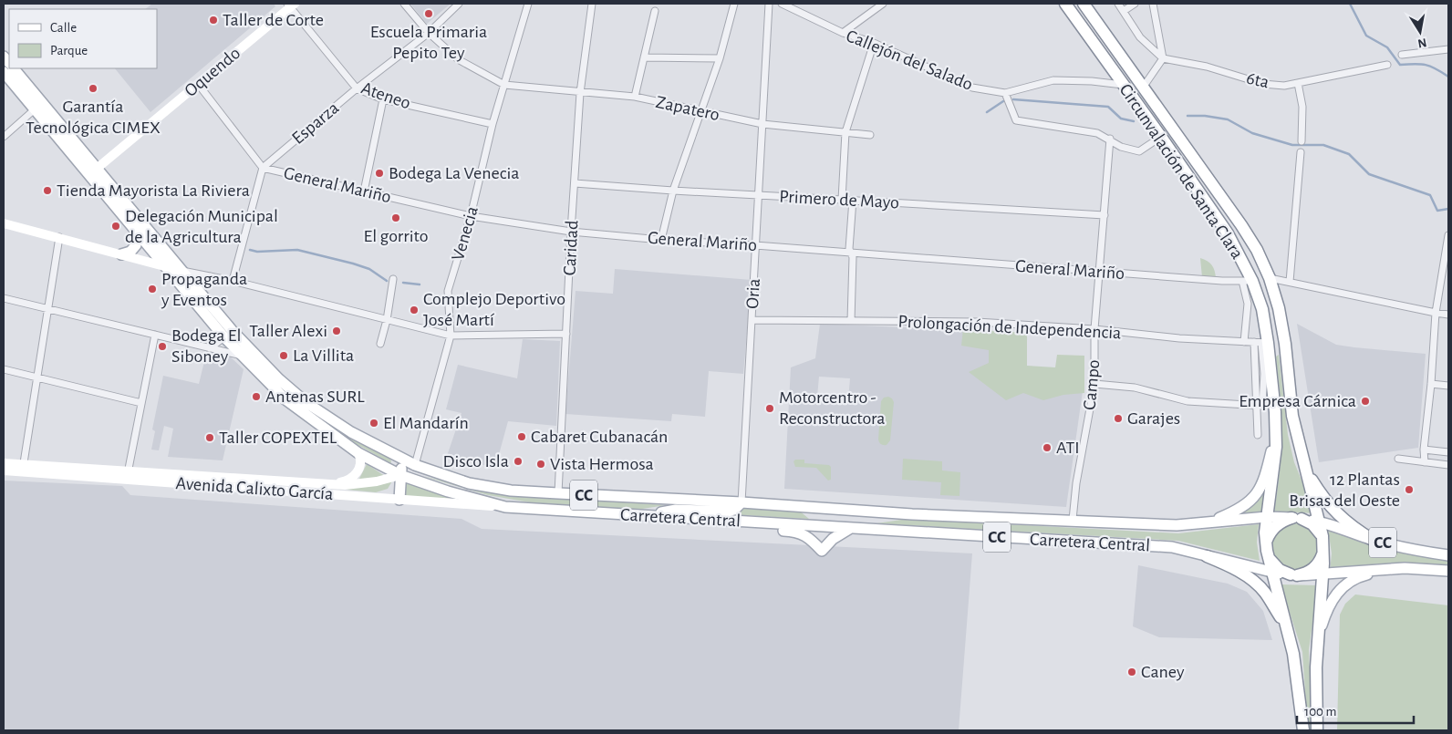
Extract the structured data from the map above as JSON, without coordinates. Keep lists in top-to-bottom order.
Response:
{
  "streets": {
    "highway": ["Circunvalación de Santa Clara"],
    "main road": [
      "Oquendo",
      "Avenida Calixto García",
      "CC",
      "Carretera Central"
    ],
    "street": [
      "Callejón del Salado",
      "6ta",
      "Ateneo",
      "Zapatero",
      "Esparza",
      "General Mariño",
      "Primero de Mayo",
      "Venecia",
      "Caridad",
      "Oria",
      "Prolongación de Independencia",
      "Campo"
    ]
  },
  "crossings": [
    ["Callejón del Salado", "Circunvalación de Santa Clara"],
    ["Oquendo", "Ateneo"],
    ["Oquendo", "General Mariño"],
    ["Oquendo", "Carretera Central"],
    ["Ateneo", "Esparza"],
    ["Ateneo", "Venecia"],
    ["Zapatero", "Venecia"],
    ["Zapatero", "Caridad"],
    ["Zapatero", "Oria"],
    ["Esparza", "General Mariño"],
    ["Circunvalación de Santa Clara", "General Mariño"],
    ["Circunvalación de Santa Clara", "Prolongación de Independencia"],
    ["Circunvalación de Santa Clara", "Carretera Central"],
    ["General Mariño", "Venecia"],
    ["General Mariño", "Caridad"],
    ["General Mariño", "Oria"],
    ["General Mariño", "Campo"],
    ["Primero de Mayo", "Caridad"],
    ["Primero de Mayo", "Oria"],
    ["Primero de Mayo", "Campo"],
    ["Venecia", "Carretera Central"],
    ["Caridad", "Carretera Central"],
    ["Oria", "Prolongación de Independencia"],
    ["Oria", "Carretera Central"],
    ["Prolongación de Independencia", "Campo"],
    ["Campo", "Carretera Central"],
    ["Avenida Calixto García", "Carretera Central"]
  ],
  "places": [
    "Escuela Primaria Pepito Tey",
    "Taller de Corte",
    "Garantía Tecnológica CIMEX",
    "Bodega La Venecia",
    "Tienda Mayorista La Riviera",
    "El gorrito",
    "Delegación Municipal de la Agricultura",
    "Propaganda y Eventos",
    "Complejo Deportivo José Martí",
    "Taller Alexi",
    "Bodega El Siboney",
    "La Villita",
    "Antenas SURL",
    "Empresa Cárnica",
    "Motorcentro - Reconstructora",
    "Garajes",
    "El Mandarín",
    "Cabaret Cubanacán",
    "Taller COPEXTEL",
    "ATI",
    "Disco Isla",
    "Vista Hermosa",
    "12 Plantas Brisas del Oeste",
    "Caney"
  ],
  "legend": ["Calle", "Parque"],
  "scale_bar": "100 m",
  "north": "bottom"
}
